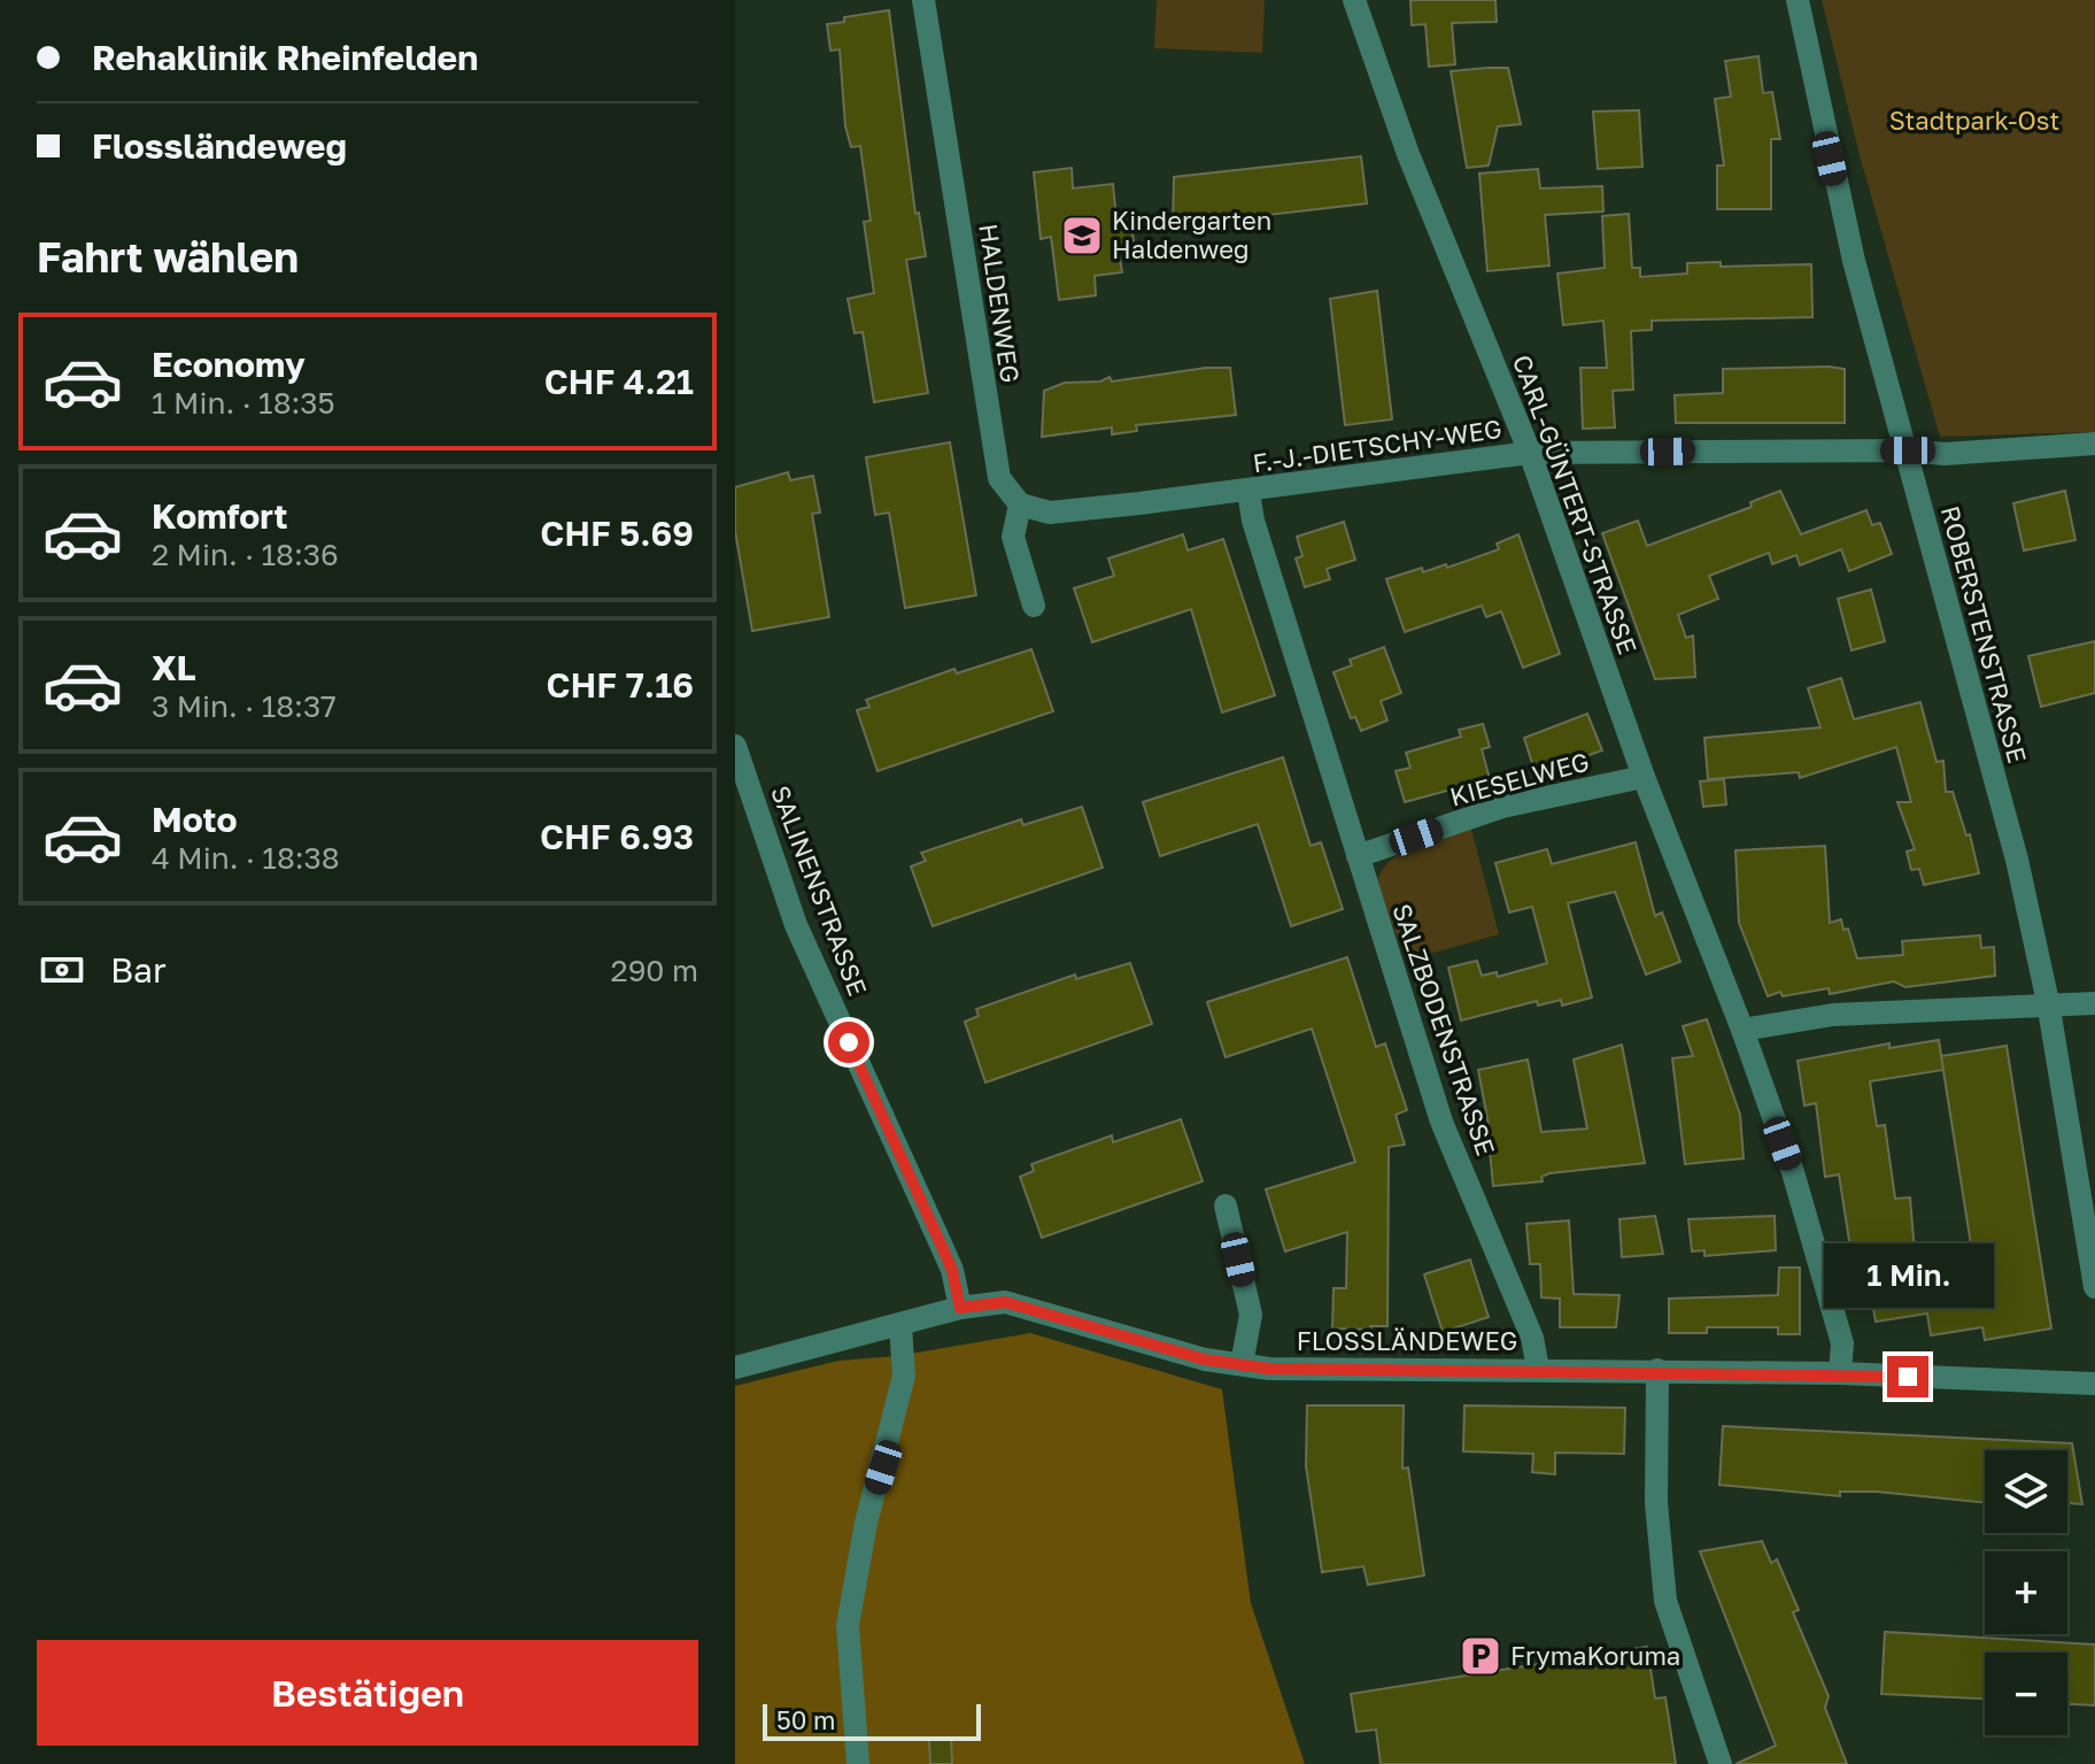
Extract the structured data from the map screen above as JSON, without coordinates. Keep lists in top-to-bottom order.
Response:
{
  "streets": {
    "street": [
      "HALDENWEG",
      "F.-J.-DIETSCHY-WEG",
      "CARL-GÜNTERT-STRASSE",
      "ROBERSTENSTRASSE",
      "KIESELWEG",
      "SALINENSTRASSE",
      "SALZBODENSTRASSE",
      "FLOSSLÄNDEWEG"
    ]
  },
  "crossings": [
    ["HALDENWEG", "F.-J.-DIETSCHY-WEG"],
    ["F.-J.-DIETSCHY-WEG", "CARL-GÜNTERT-STRASSE"],
    ["F.-J.-DIETSCHY-WEG", "ROBERSTENSTRASSE"],
    ["F.-J.-DIETSCHY-WEG", "SALZBODENSTRASSE"],
    ["CARL-GÜNTERT-STRASSE", "KIESELWEG"],
    ["CARL-GÜNTERT-STRASSE", "FLOSSLÄNDEWEG"],
    ["KIESELWEG", "SALZBODENSTRASSE"],
    ["SALINENSTRASSE", "FLOSSLÄNDEWEG"],
    ["SALZBODENSTRASSE", "FLOSSLÄNDEWEG"]
  ],
  "parks": ["Stadtpark-Ost"],
  "places": {
    "school or university": ["Kindergarten Haldenweg"],
    "parking": ["FrymaKoruma"]
  },
  "scale_bar": "50 m",
  "page": {
    "banner": ["Rehaklinik Rheinfelden", "Flossländeweg"],
    "heading": "Fahrt wählen",
    "list": [
      {
        "name": "Economy",
        "note": "1 Min. · 18:35",
        "value": "CHF 4.21"
      },
      {
        "name": "Komfort",
        "note": "2 Min. · 18:36",
        "value": "CHF 5.69"
      },
      {
        "name": "XL",
        "note": "3 Min. · 18:37",
        "value": "CHF 7.16"
      },
      {
        "name": "Moto",
        "note": "4 Min. · 18:38",
        "value": "CHF 6.93"
      }
    ],
    "pay": ["Bar", "290 m"],
    "bubble": "1 Min.",
    "map_buttons": ["+", "−"],
    "buttons": "Bestätigen",
    "scale": "50 m"
  }
}
